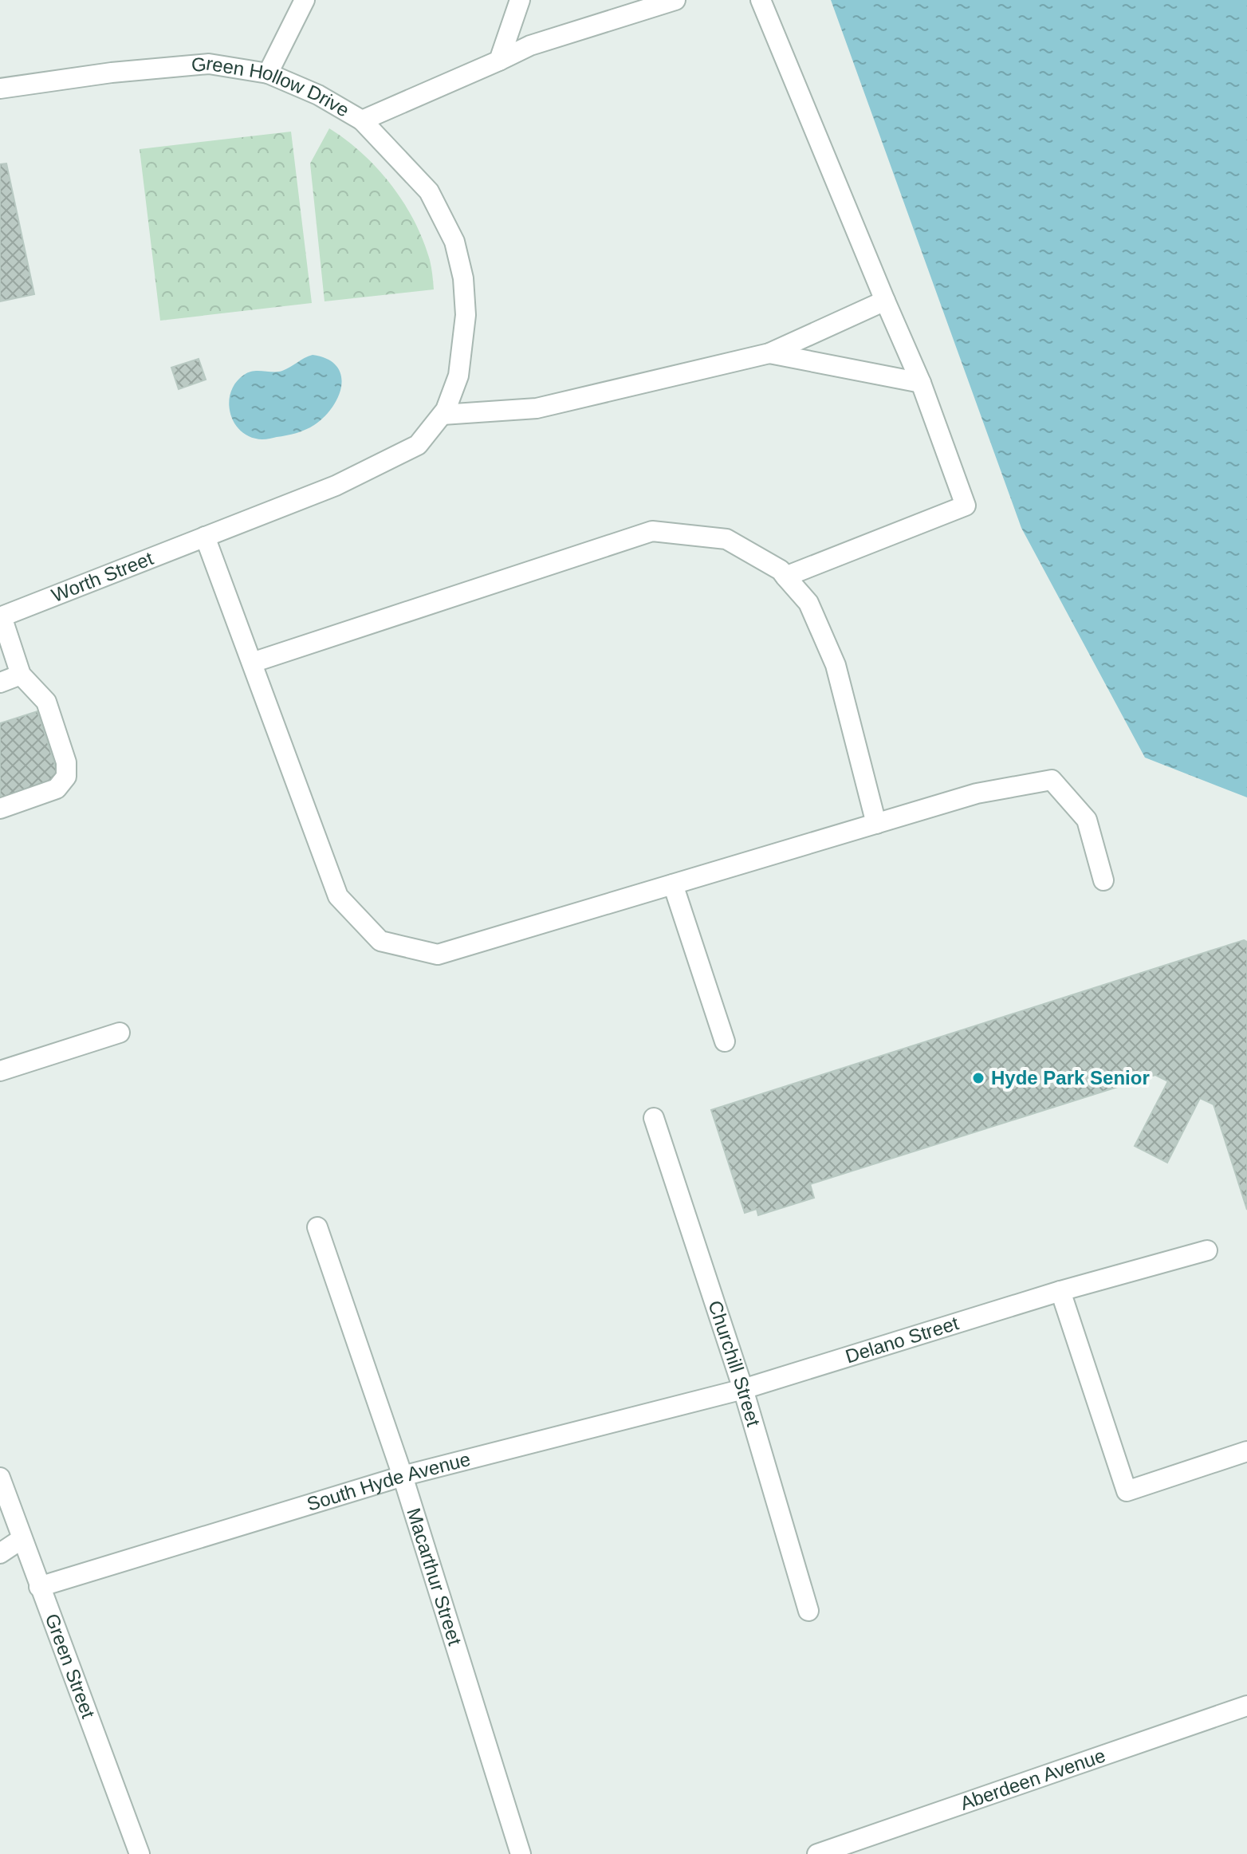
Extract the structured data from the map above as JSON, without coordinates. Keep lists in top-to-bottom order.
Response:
{
  "streets": {
    "street": [
      "Green Hollow Drive",
      "Worth Street",
      "Delano Street",
      "Churchill Street",
      "South Hyde Avenue",
      "Macarthur Street",
      "Green Street",
      "Aberdeen Avenue"
    ]
  },
  "crossings": [
    ["Delano Street", "Churchill Street"],
    ["Delano Street", "South Hyde Avenue"],
    ["Churchill Street", "South Hyde Avenue"],
    ["South Hyde Avenue", "Macarthur Street"],
    ["South Hyde Avenue", "Green Street"]
  ],
  "places": ["Hyde Park Senior"]
}
